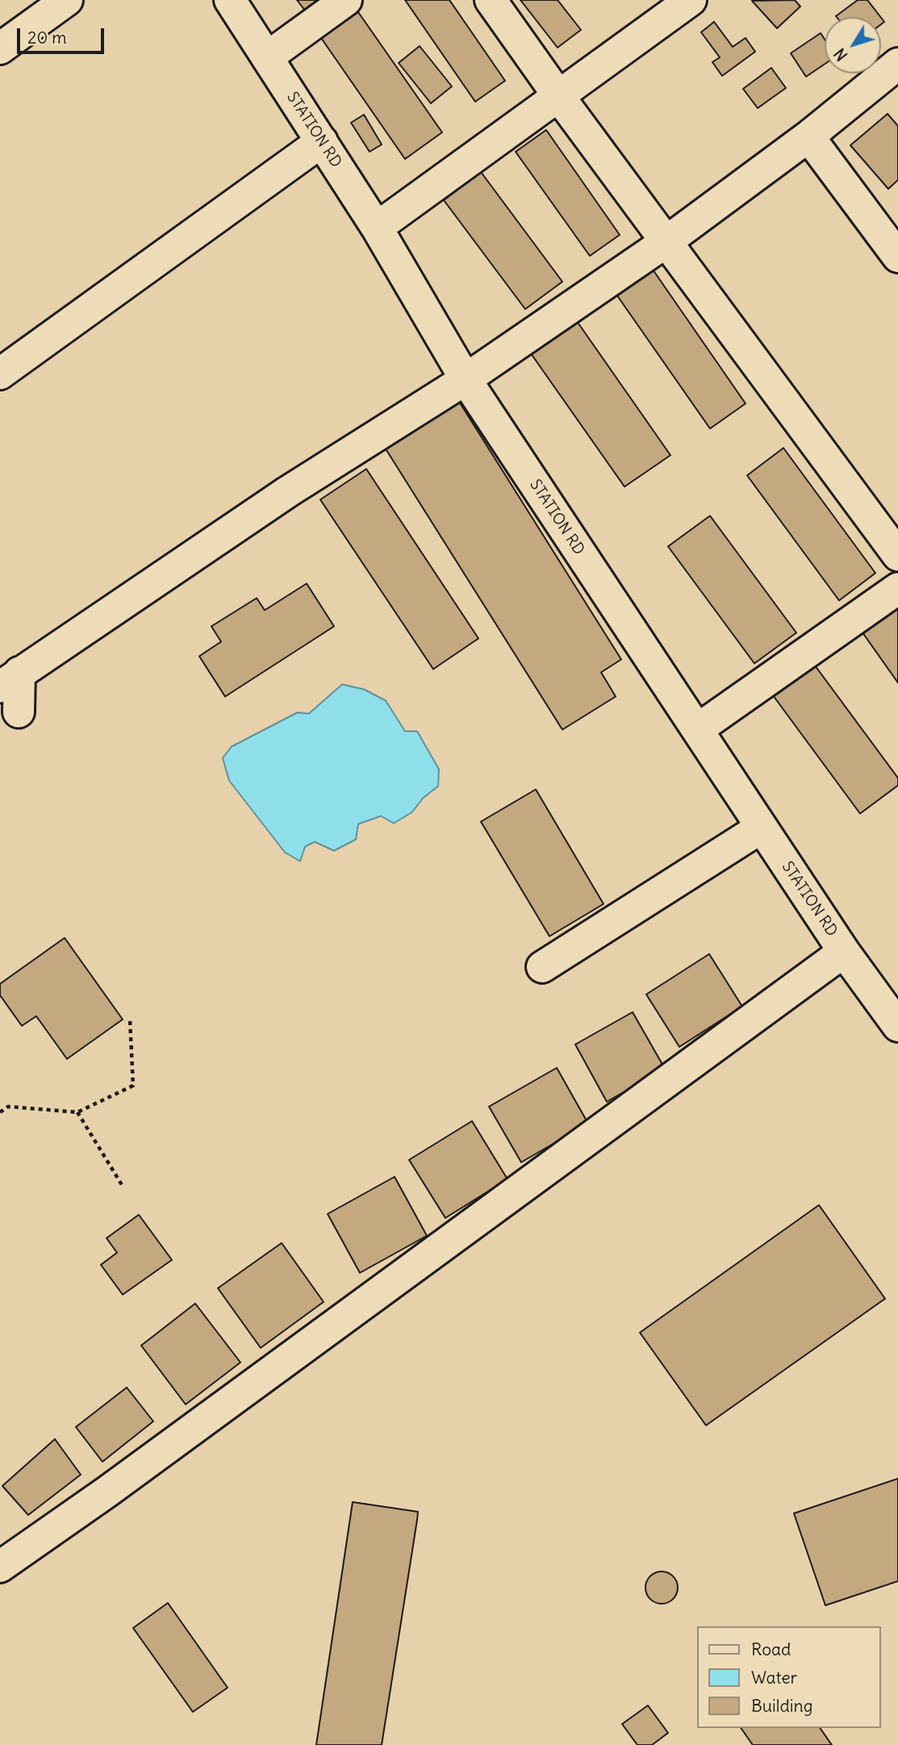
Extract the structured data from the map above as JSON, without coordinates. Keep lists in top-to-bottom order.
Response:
{
  "streets": {
    "street": ["STATION RD"]
  },
  "legend": ["Road", "Water", "Building"],
  "scale_bar": "20 m",
  "north": "bottom left"
}
